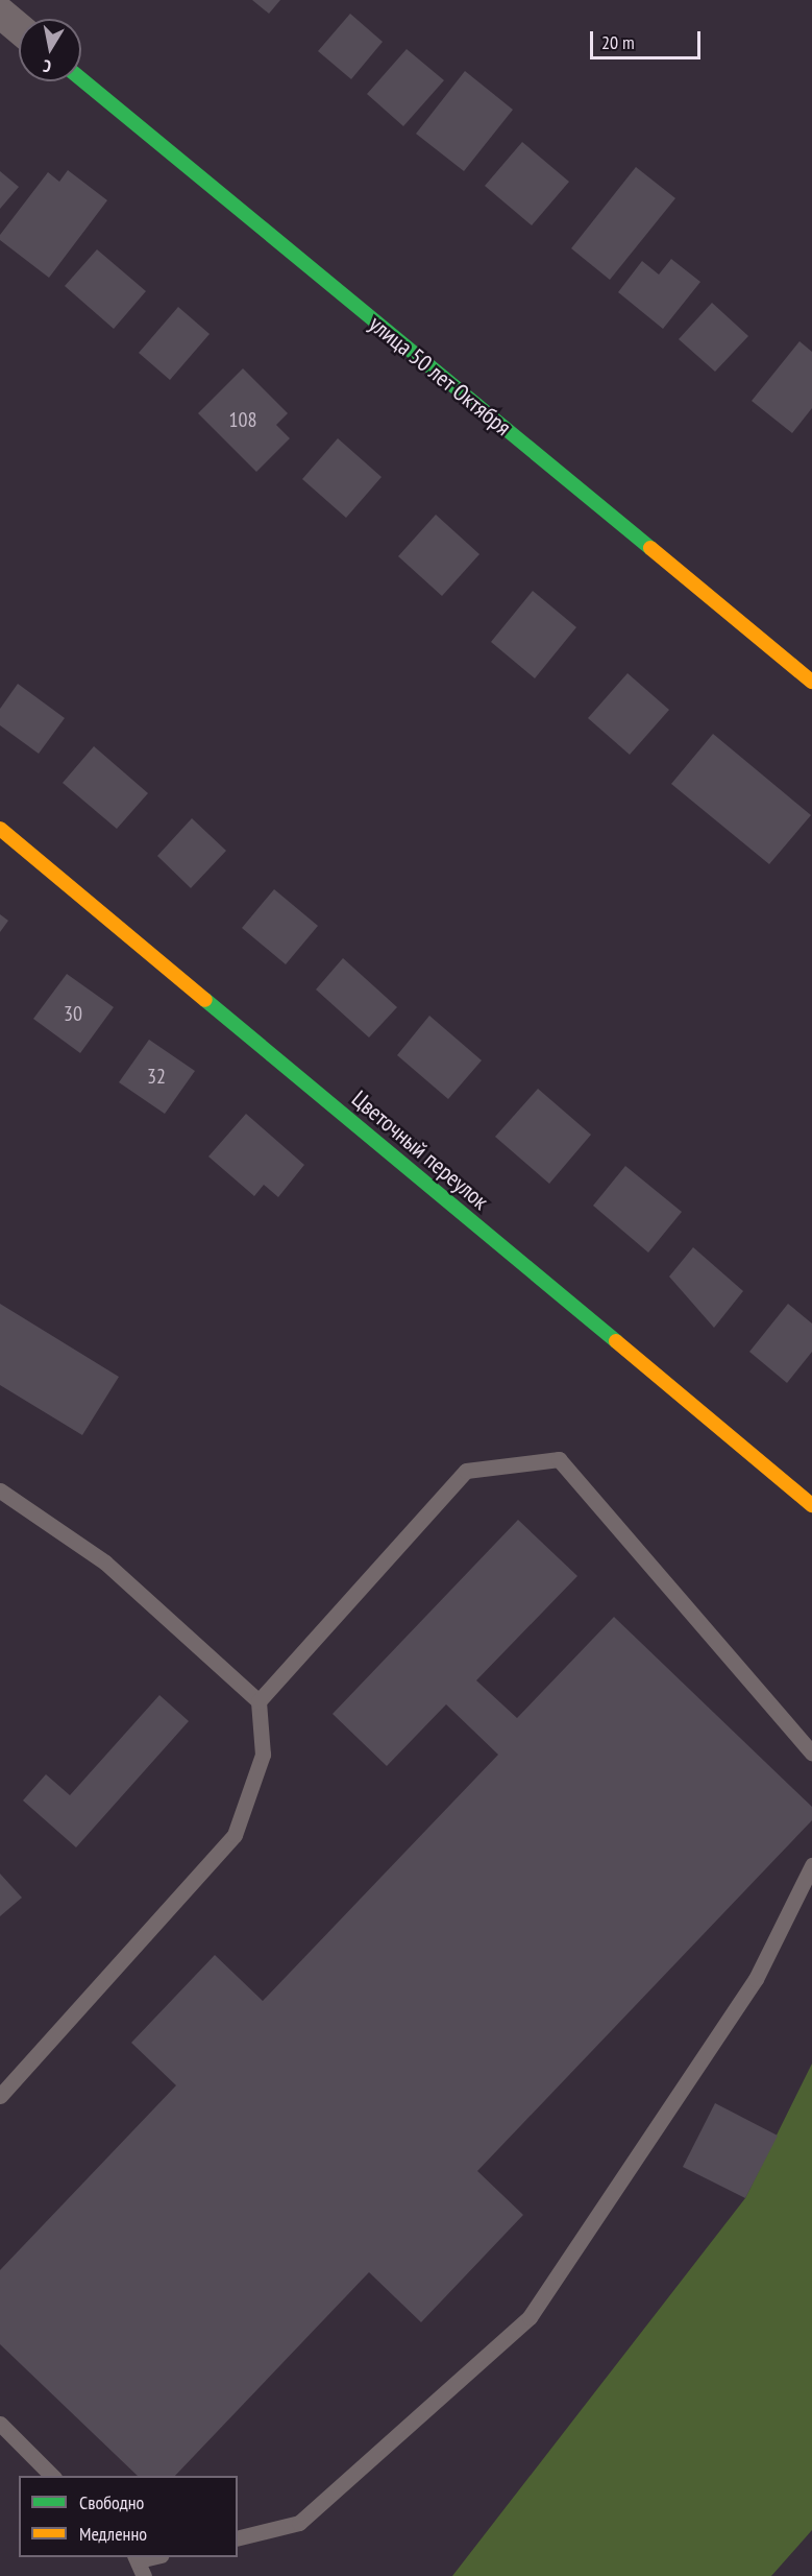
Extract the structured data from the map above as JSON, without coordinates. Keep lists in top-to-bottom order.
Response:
{
  "streets": {
    "street": ["улица 50 лет Октября", "Цветочный переулок"]
  },
  "house_numbers": ["108", "30", "32"],
  "legend": ["Свободно", "Медленно"],
  "scale_bar": "20 m",
  "north": "bottom"
}
